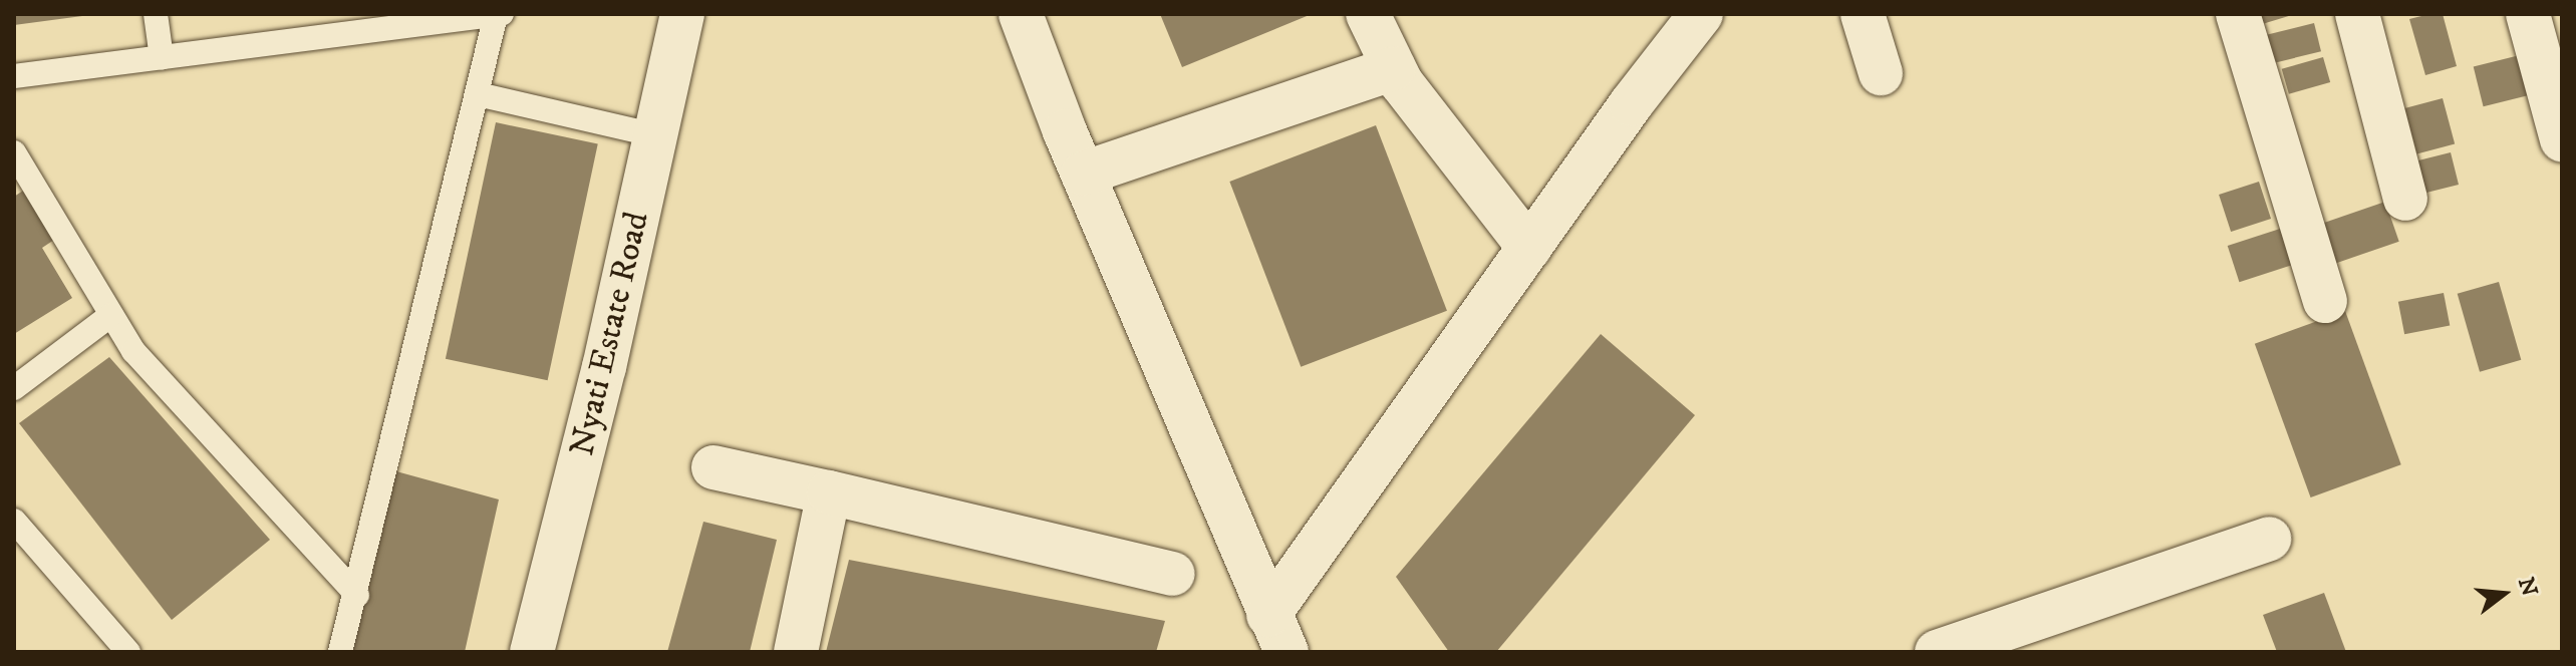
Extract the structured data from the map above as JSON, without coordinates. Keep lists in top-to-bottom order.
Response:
{
  "streets": {
    "street": ["Nyati Estate Road"]
  },
  "north": "right"
}
